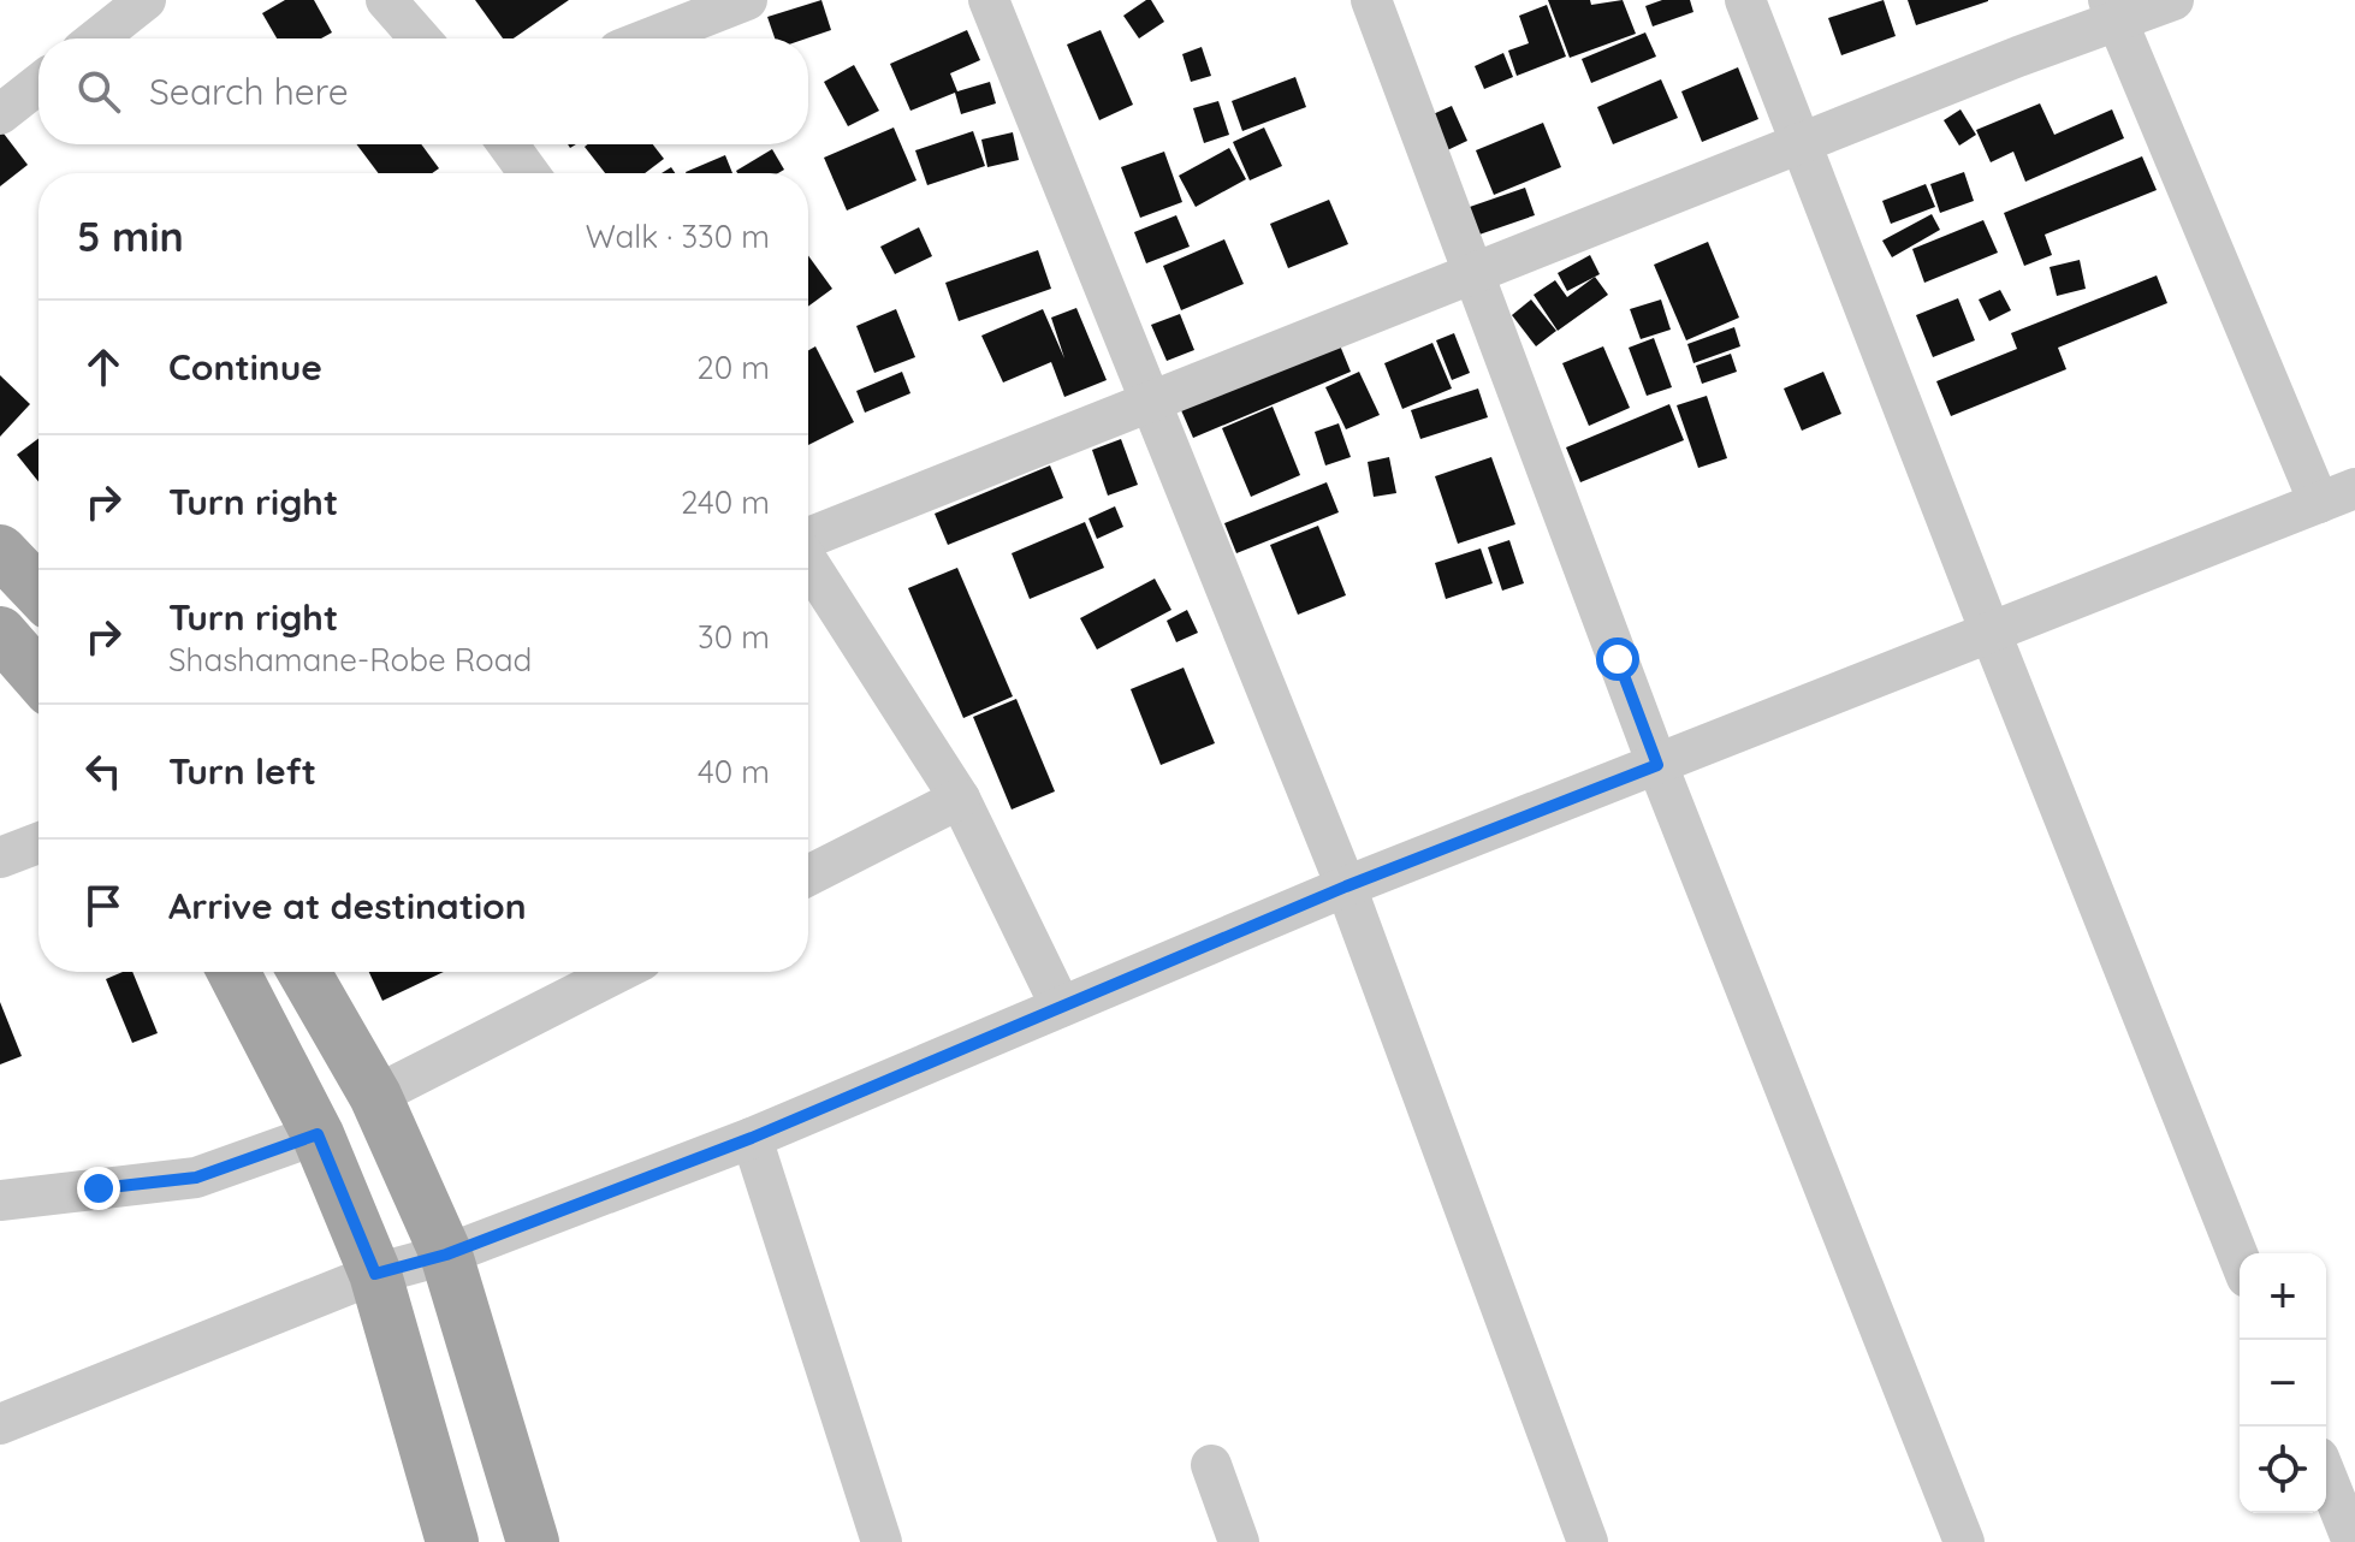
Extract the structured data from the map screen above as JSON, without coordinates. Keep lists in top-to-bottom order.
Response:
{
  "page": {
    "search": "Search here",
    "heading": ["5 min", "Walk · 330 m"],
    "list": [
      ["Continue", "20 m"],
      ["Turn right", "240 m"],
      ["Turn right", "Shashamane-Robe Road", "30 m"],
      ["Turn left", "40 m"],
      "Arrive at destination"
    ],
    "map_buttons": ["+", "−"]
  }
}
